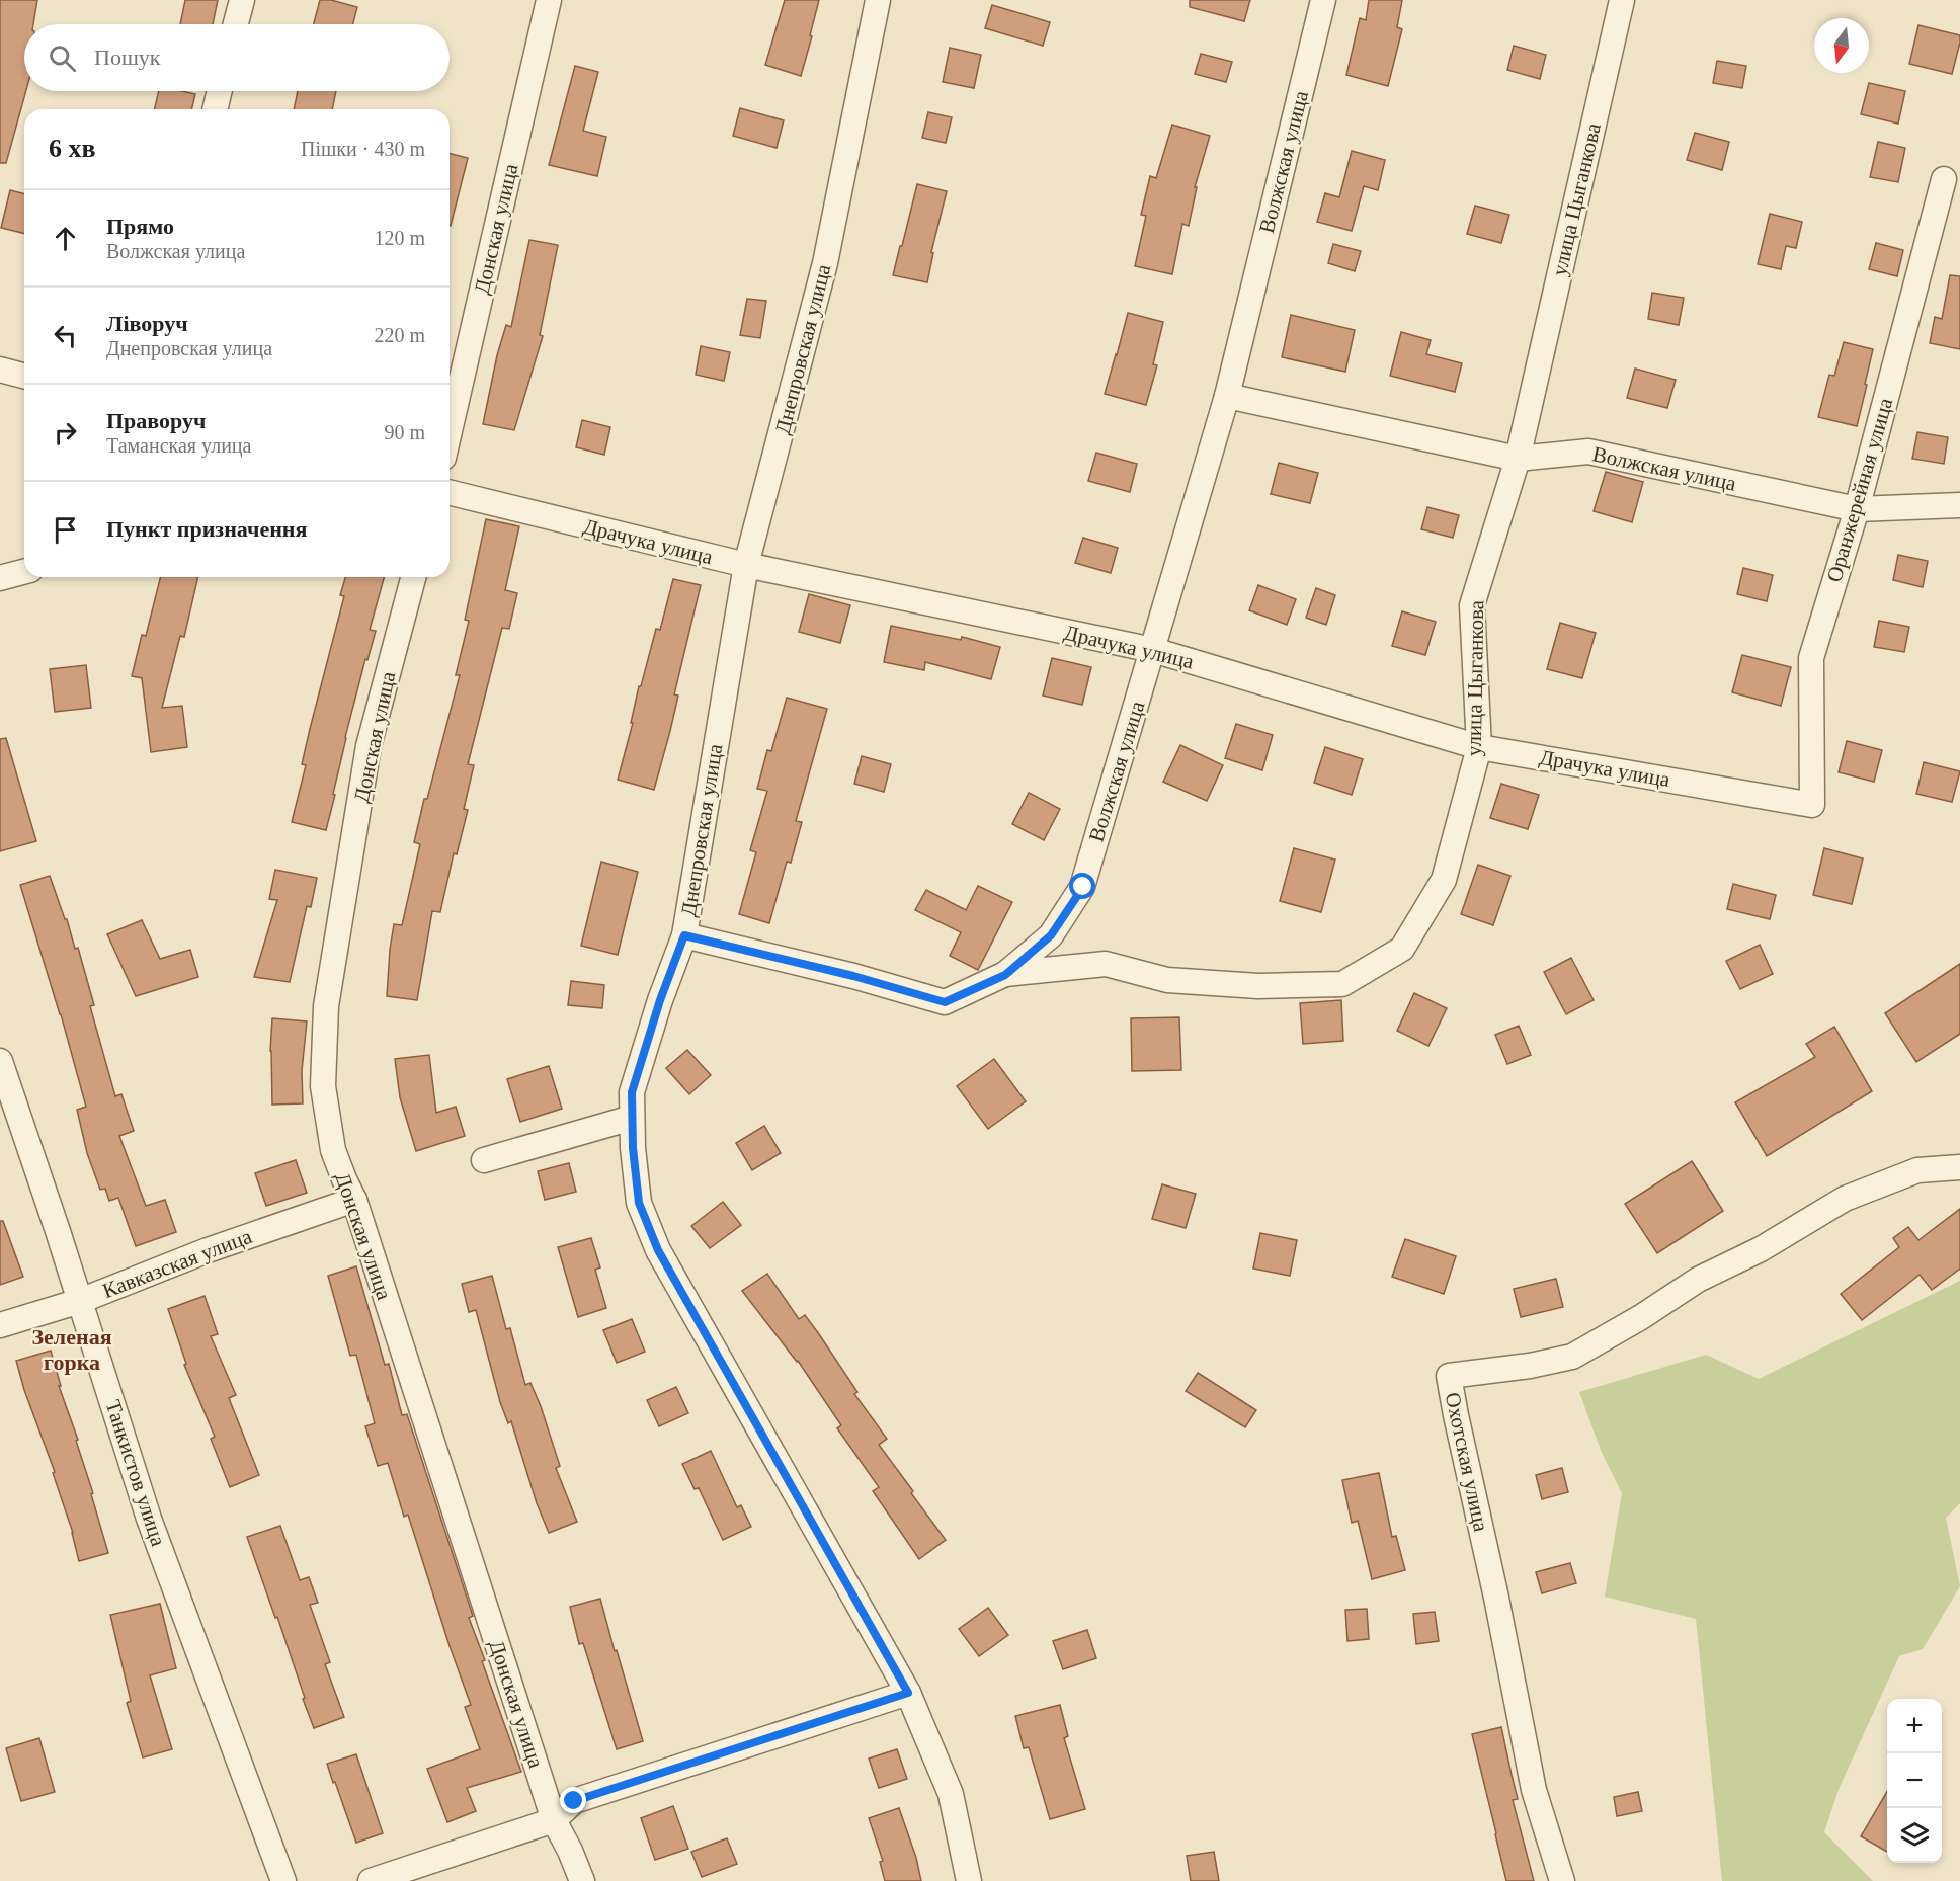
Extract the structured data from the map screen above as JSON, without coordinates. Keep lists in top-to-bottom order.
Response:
{
  "streets": {
    "street": [
      "Волжская улица",
      "улица Цыганкова",
      "Донская улица",
      "Днепровская улица",
      "Оранжерейная улица",
      "Драчука улица",
      "Кавказская улица",
      "Охотская улица",
      "Танкистов улица"
    ]
  },
  "crossings": [
    ["Волжская улица", "улица Цыганкова"],
    ["Волжская улица", "Днепровская улица"],
    ["Волжская улица", "Оранжерейная улица"],
    ["Волжская улица", "Драчука улица"],
    ["улица Цыганкова", "Драчука улица"],
    ["Донская улица", "Кавказская улица"],
    ["Днепровская улица", "Драчука улица"],
    ["Оранжерейная улица", "Драчука улица"],
    ["Кавказская улица", "Танкистов улица"]
  ],
  "districts": ["Зеленая горка"],
  "north": "bottom",
  "page": {
    "search": "Пошук",
    "heading": ["6 хв", "Пішки · 430 m"],
    "list": [
      ["Прямо", "Волжская улица", "120 m"],
      ["Ліворуч", "Днепровская улица", "220 m"],
      ["Праворуч", "Таманская улица", "90 m"],
      "Пункт призначення"
    ],
    "map_buttons": ["+", "−"]
  }
}
